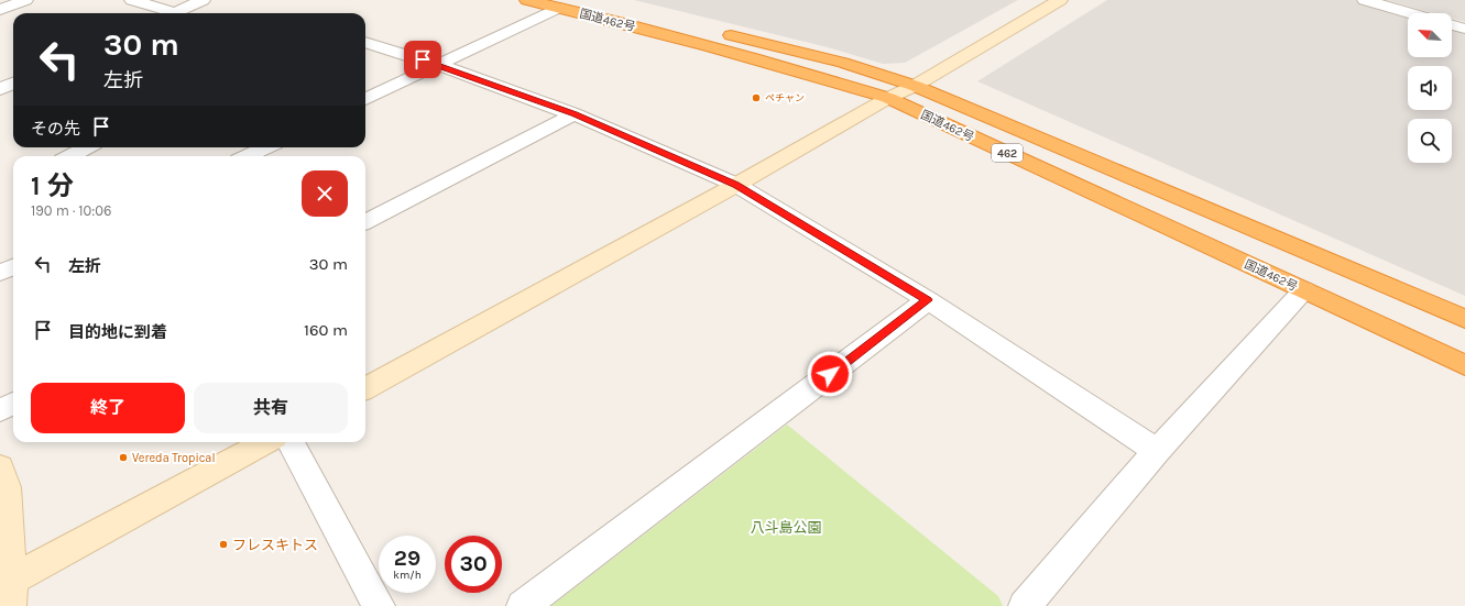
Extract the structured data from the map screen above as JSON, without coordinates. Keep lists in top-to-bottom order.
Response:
{
  "streets": {
    "highway": ["国道462号", "462"]
  },
  "parks": ["八斗島公園"],
  "places": ["ペチャン", "Vereda Tropical", "フレスキトス"],
  "north": "top left",
  "page": {
    "turn": ["30 m", "左折"],
    "then": "その先",
    "heading": ["1 分", "190 m · 10:06"],
    "list": [
      {
        "name": "左折",
        "value": "30 m"
      },
      {
        "name": "目的地に到着",
        "value": "160 m"
      }
    ],
    "buttons": ["終了", "共有"],
    "speed": "29 km/h",
    "limit": "30"
  }
}
